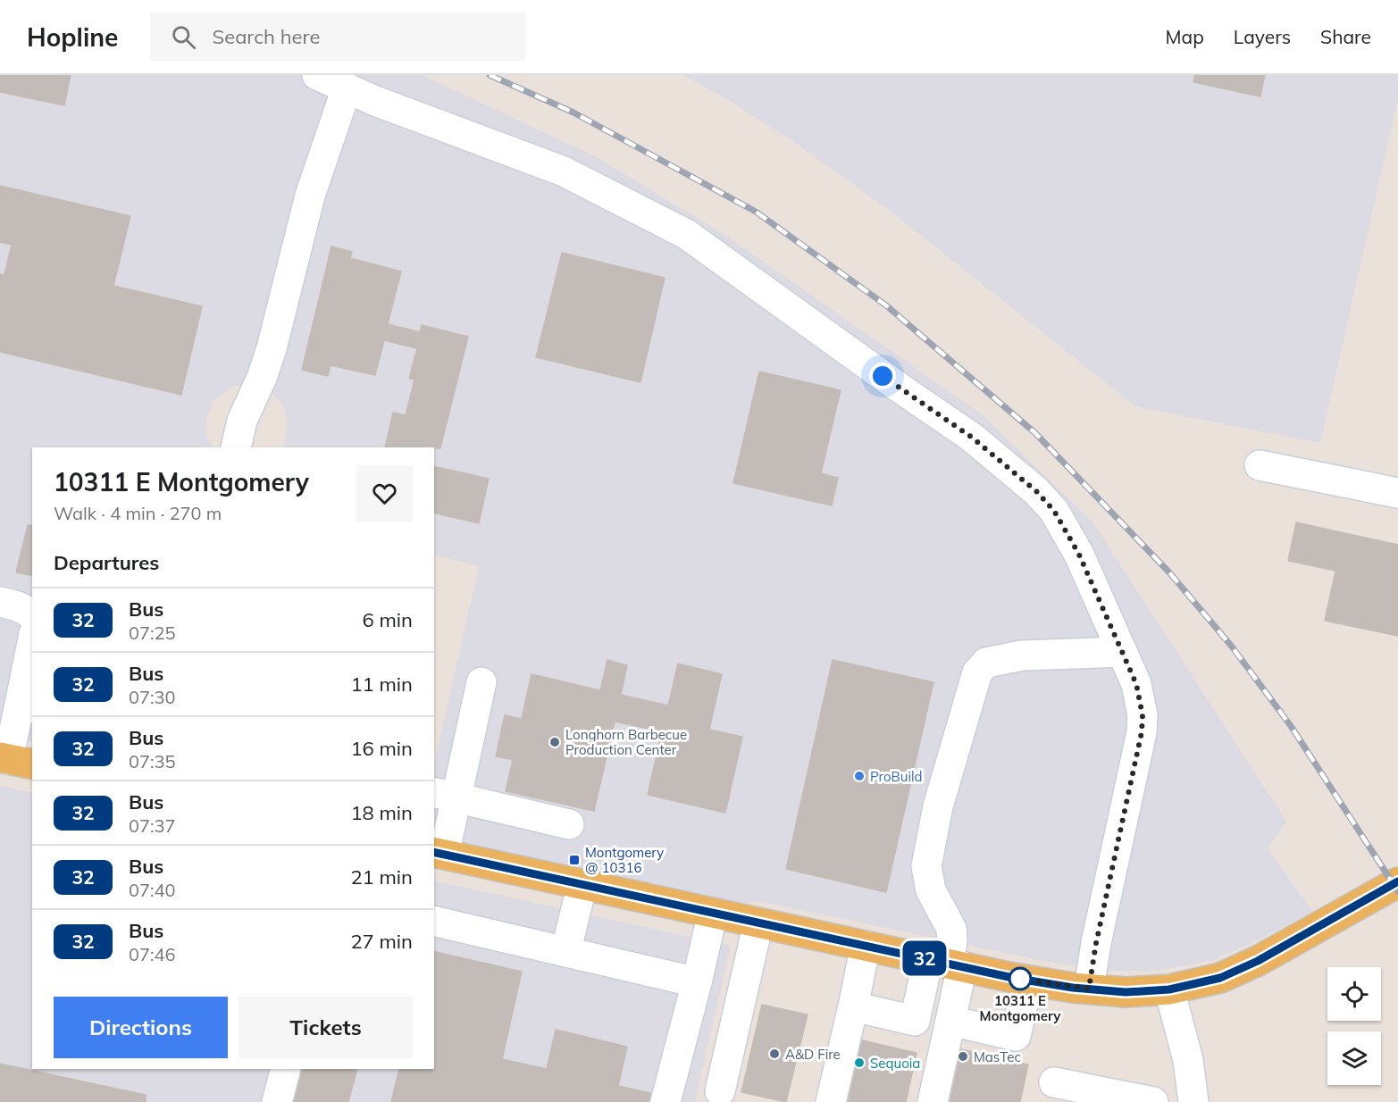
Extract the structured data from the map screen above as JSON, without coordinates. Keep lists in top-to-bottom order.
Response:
{
  "places": {
    "other": [
      "Longhorn Barbecue Production Center",
      "ProBuild",
      "10311 E Montgomery",
      "A&D Fire",
      "MasTec",
      "Sequoia"
    ],
    "transit": ["Montgomery @ 10316"]
  },
  "lines": ["bus line 32"],
  "page": {
    "header": "Hopline",
    "search": "Search here",
    "nav": ["Map", "Layers", "Share"],
    "on_map": "32",
    "heading": [
      ["10311 E Montgomery", "Walk · 4 min · 270 m"],
      "Departures"
    ],
    "list": [
      {
        "mark": "32",
        "name": "Bus",
        "note": "07:25",
        "value": "6 min"
      },
      {
        "mark": "32",
        "name": "Bus",
        "note": "07:30",
        "value": "11 min"
      },
      {
        "mark": "32",
        "name": "Bus",
        "note": "07:35",
        "value": "16 min"
      },
      {
        "mark": "32",
        "name": "Bus",
        "note": "07:37",
        "value": "18 min"
      },
      {
        "mark": "32",
        "name": "Bus",
        "note": "07:40",
        "value": "21 min"
      },
      {
        "mark": "32",
        "name": "Bus",
        "note": "07:46",
        "value": "27 min"
      }
    ],
    "buttons": ["Directions", "Tickets"]
  }
}
